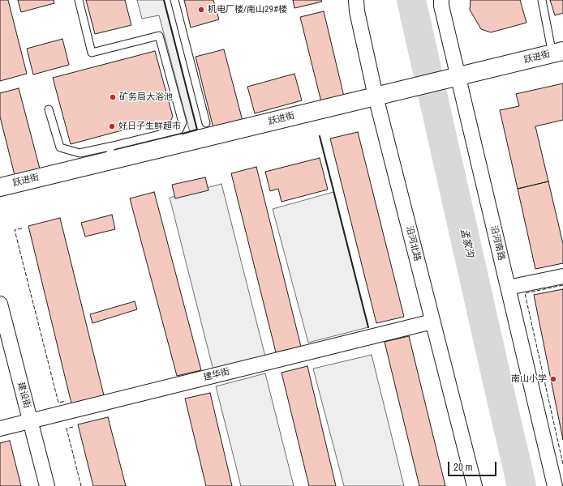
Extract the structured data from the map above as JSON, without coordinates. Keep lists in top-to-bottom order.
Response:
{
  "streets": {
    "street": [
      "跃进街",
      "沿河南路",
      "沿河北路",
      "建华街",
      "建设街"
    ]
  },
  "crossings": [
    ["跃进街", "沿河南路"],
    ["跃进街", "沿河北路"],
    ["沿河北路", "建华街"],
    ["建华街", "建设街"]
  ],
  "water": ["孟家沟"],
  "places": [
    "机电厂楼/南山29#楼",
    "矿务局大浴池",
    "好日子生鲜超市",
    "南山小学"
  ],
  "scale_bar": "20 m"
}
